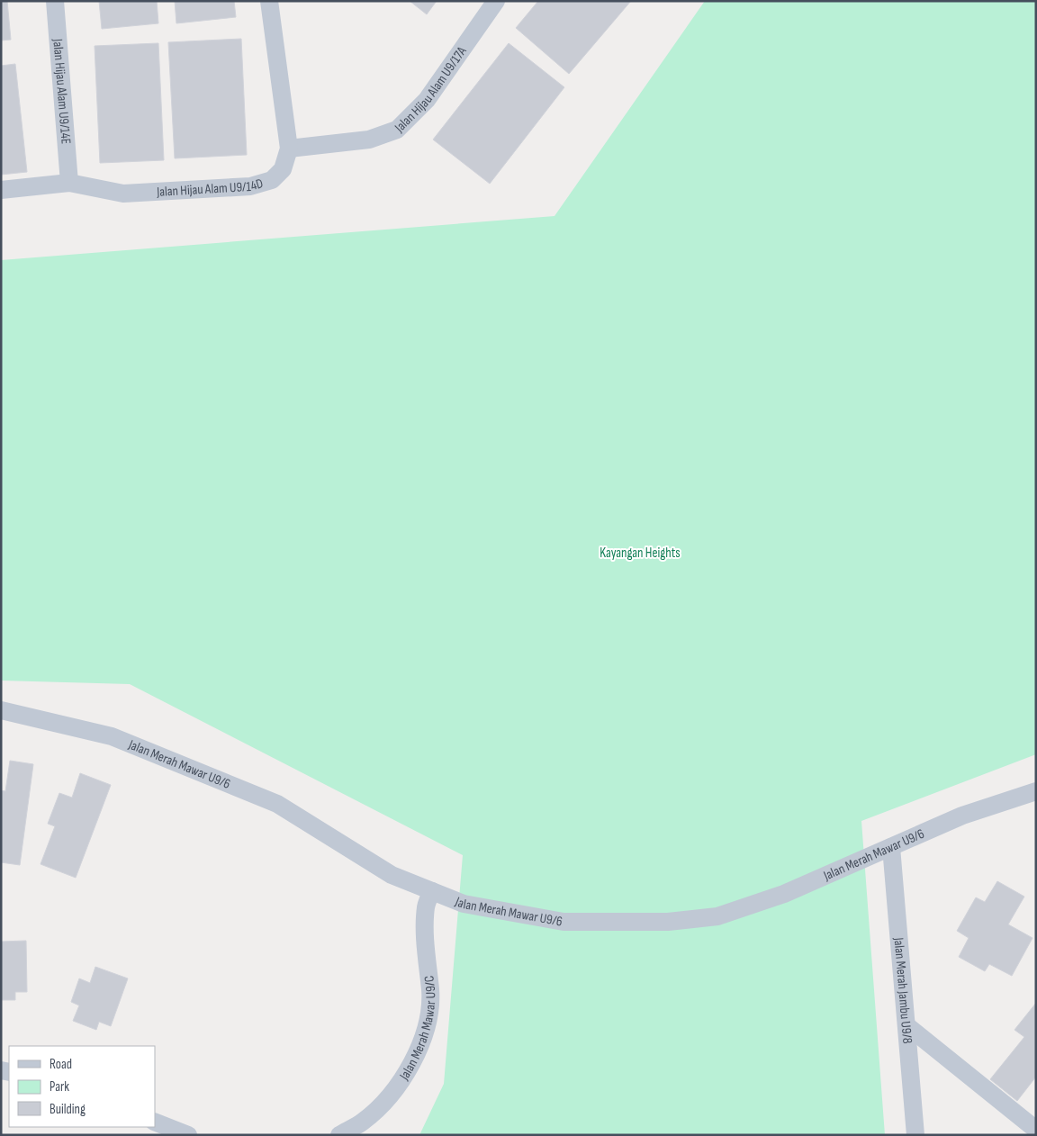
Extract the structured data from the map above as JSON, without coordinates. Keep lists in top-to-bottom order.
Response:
{
  "streets": {
    "street": [
      "Jalan Hijau Alam U9/17A",
      "Jalan Hijau Alam U9/14E",
      "Jalan Hijau Alam U9/14D",
      "Jalan Merah Mawar U9/6",
      "Jalan Merah Jambu U9/8",
      "Jalan Merah Mawar U9/C"
    ]
  },
  "crossings": [
    ["Jalan Hijau Alam U9/17A", "Jalan Hijau Alam U9/14D"],
    ["Jalan Hijau Alam U9/14E", "Jalan Hijau Alam U9/14D"],
    ["Jalan Merah Mawar U9/6", "Jalan Merah Jambu U9/8"],
    ["Jalan Merah Mawar U9/6", "Jalan Merah Mawar U9/C"]
  ],
  "parks": ["Kayangan Heights"],
  "legend": ["Road", "Park", "Building"]
}
